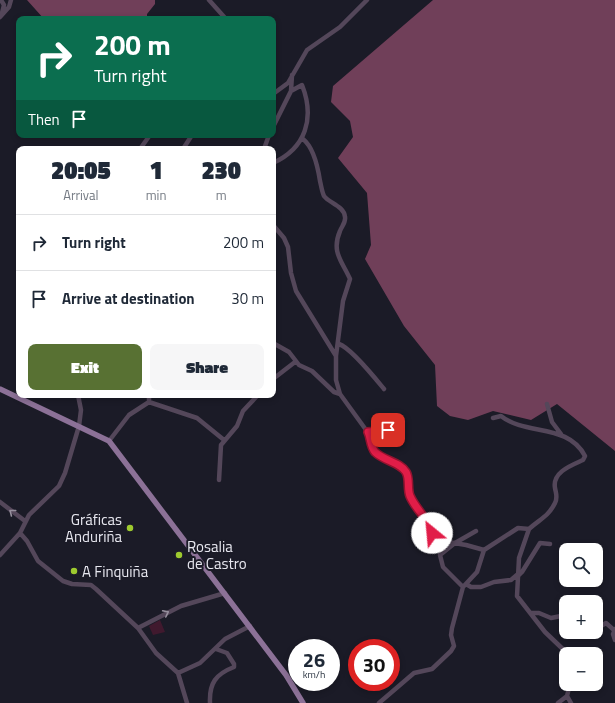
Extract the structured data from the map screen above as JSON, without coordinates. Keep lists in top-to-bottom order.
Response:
{
  "places": ["Gráficas Anduriña", "Rosalia de Castro", "A Finquiña"],
  "page": {
    "turn": ["200 m", "Turn right"],
    "then": "Then",
    "eta": [
      "20:05",
      "Arrival",
      "1",
      "min",
      "230",
      "m"
    ],
    "list": [
      {
        "name": "Turn right",
        "value": "200 m"
      },
      {
        "name": "Arrive at destination",
        "value": "30 m"
      }
    ],
    "buttons": ["Exit", "Share"],
    "map_buttons": ["+", "−"],
    "speed": "26 km/h",
    "limit": "30"
  }
}
